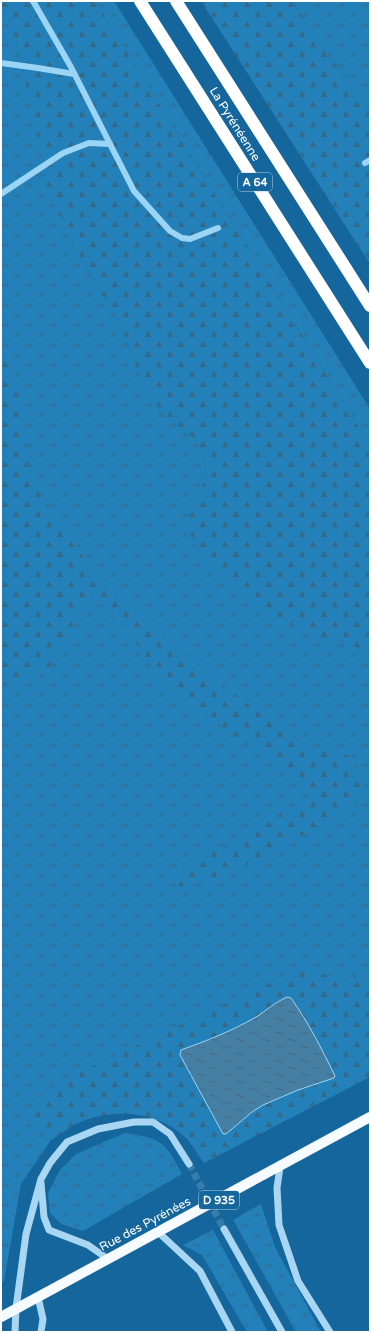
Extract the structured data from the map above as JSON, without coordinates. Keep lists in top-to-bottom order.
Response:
{
  "streets": {
    "highway": ["La Pyrénéenne", "A 64"],
    "main road": ["D 935", "Rue des Pyrénées"]
  },
  "crossings": [
    ["D 935", "Rue des Pyrénées"]
  ]
}
